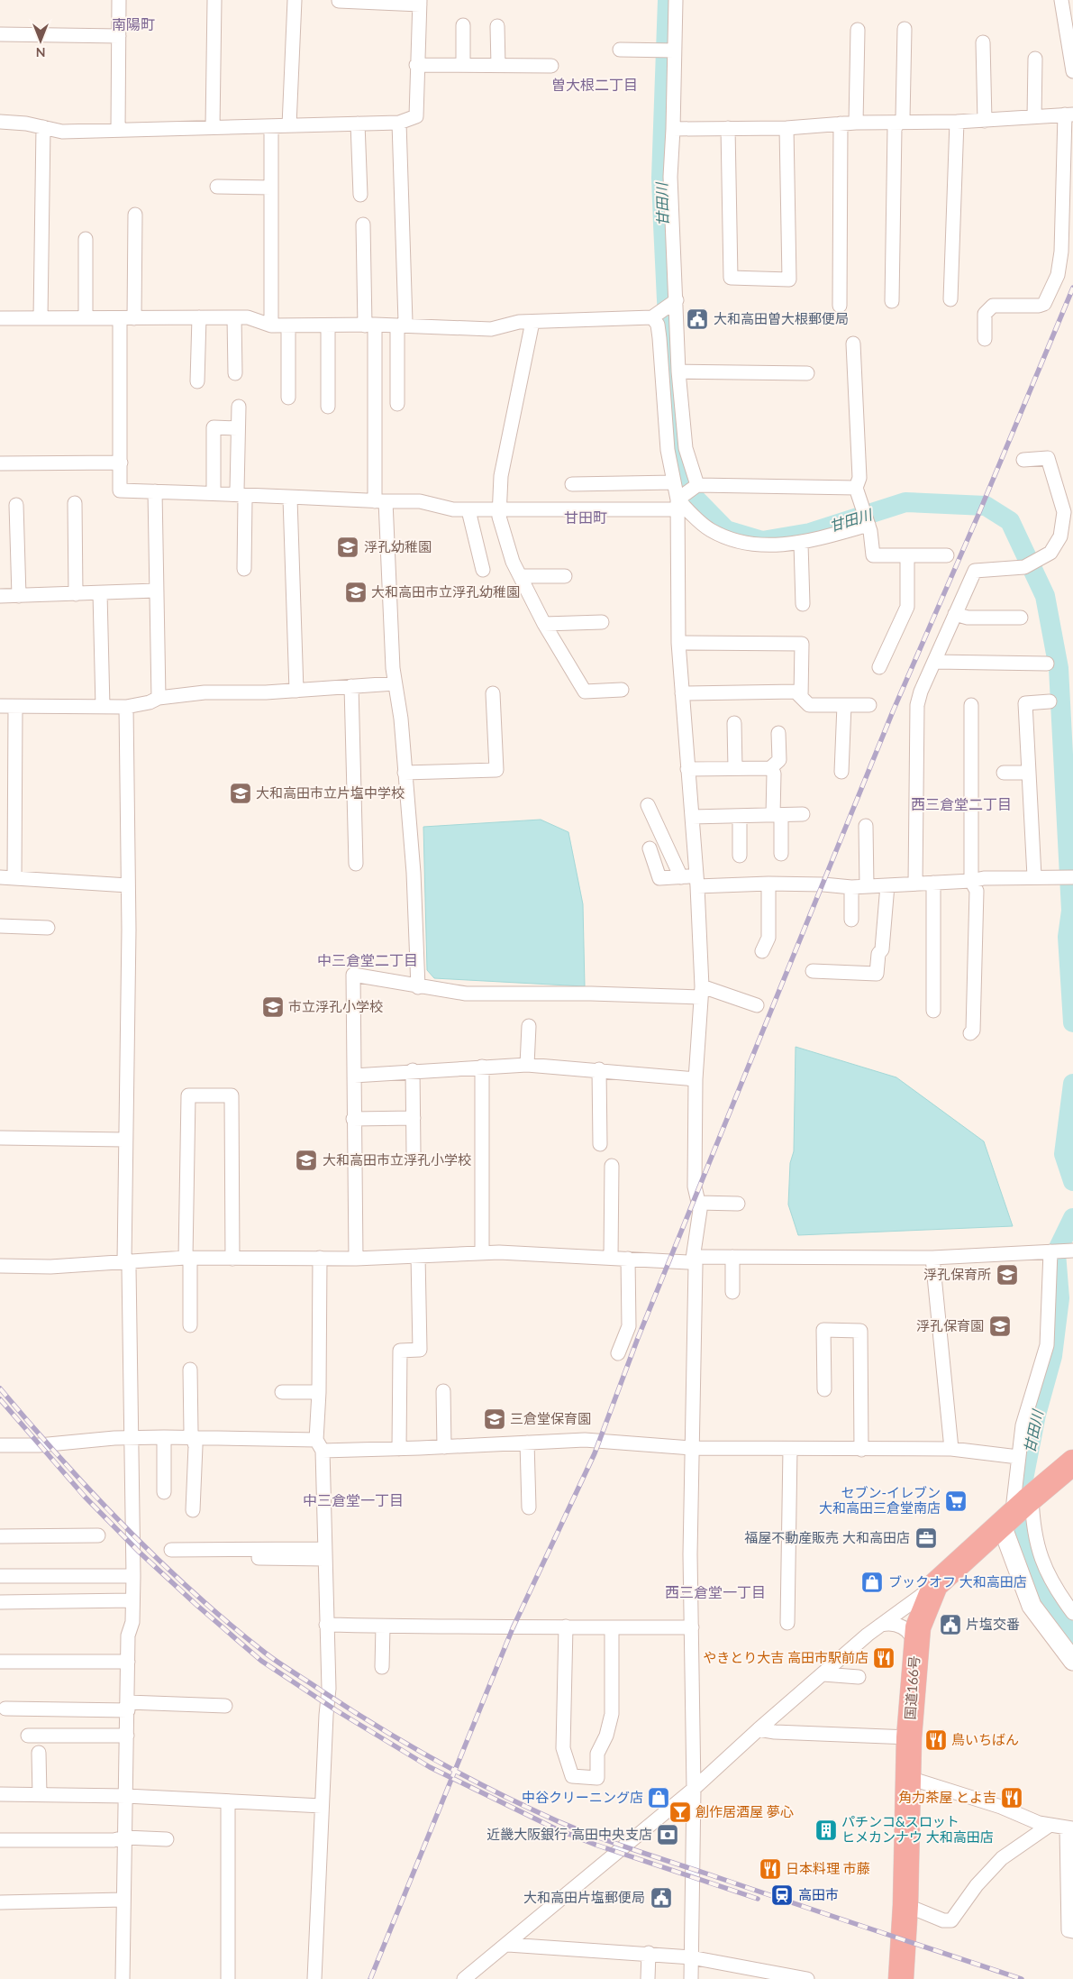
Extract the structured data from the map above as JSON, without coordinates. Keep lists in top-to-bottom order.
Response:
{
  "streets": {
    "highway": ["国道166号"]
  },
  "districts": [
    "南陽町",
    "曽大根二丁目",
    "甘田町",
    "西三倉堂二丁目",
    "中三倉堂二丁目",
    "中三倉堂一丁目",
    "西三倉堂一丁目"
  ],
  "water": ["甘田川"],
  "places": {
    "public building": ["大和高田曽大根郵便局", "片塩交番", "大和高田片塩郵便局"],
    "school or university": [
      "浮孔幼稚園",
      "大和高田市立浮孔幼稚園",
      "大和高田市立片塩中学校",
      "市立浮孔小学校",
      "大和高田市立浮孔小学校",
      "浮孔保育所",
      "浮孔保育園",
      "三倉堂保育園"
    ],
    "supermarket": ["セブン-イレブン 大和高田三倉堂南店"],
    "office": ["福屋不動産販売 大和高田店"],
    "shop": ["ブックオフ 大和高田店", "中谷クリーニング店"],
    "restaurant": [
      "やきとり大吉 高田市駅前店",
      "鳥いちばん",
      "角力茶屋 とよ吉",
      "日本料理 市藤"
    ],
    "bar": ["創作居酒屋 夢心"],
    "building": ["パチンコ&スロット ヒメカンナウ 大和高田店"],
    "bank": ["近畿大阪銀行 高田中央支店"],
    "station": ["高田市"]
  },
  "north": "bottom"
}
